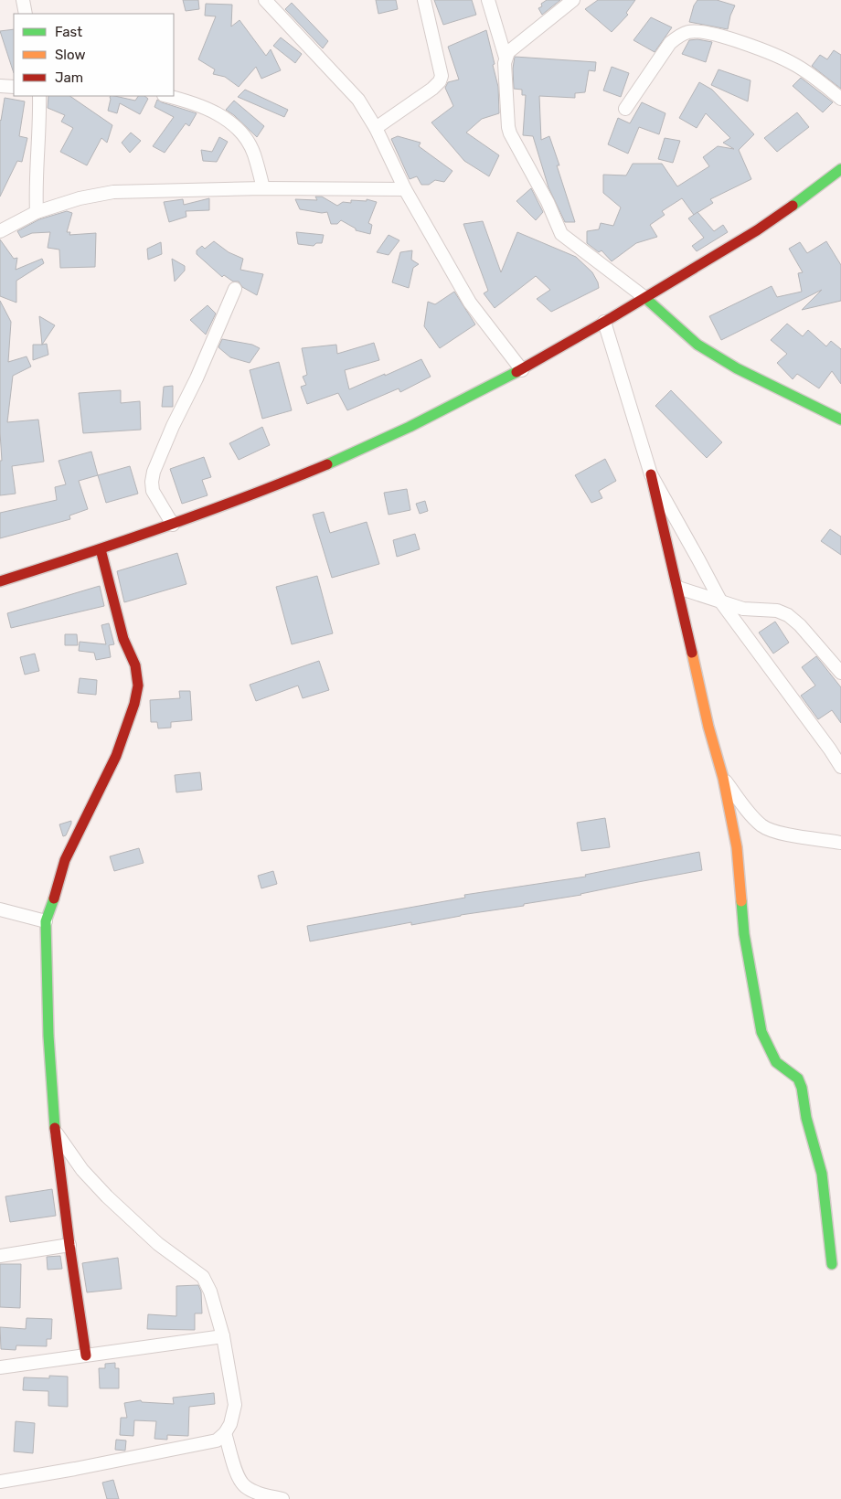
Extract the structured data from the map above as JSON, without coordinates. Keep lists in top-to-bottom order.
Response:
{
  "legend": ["Fast", "Slow", "Jam"]
}
